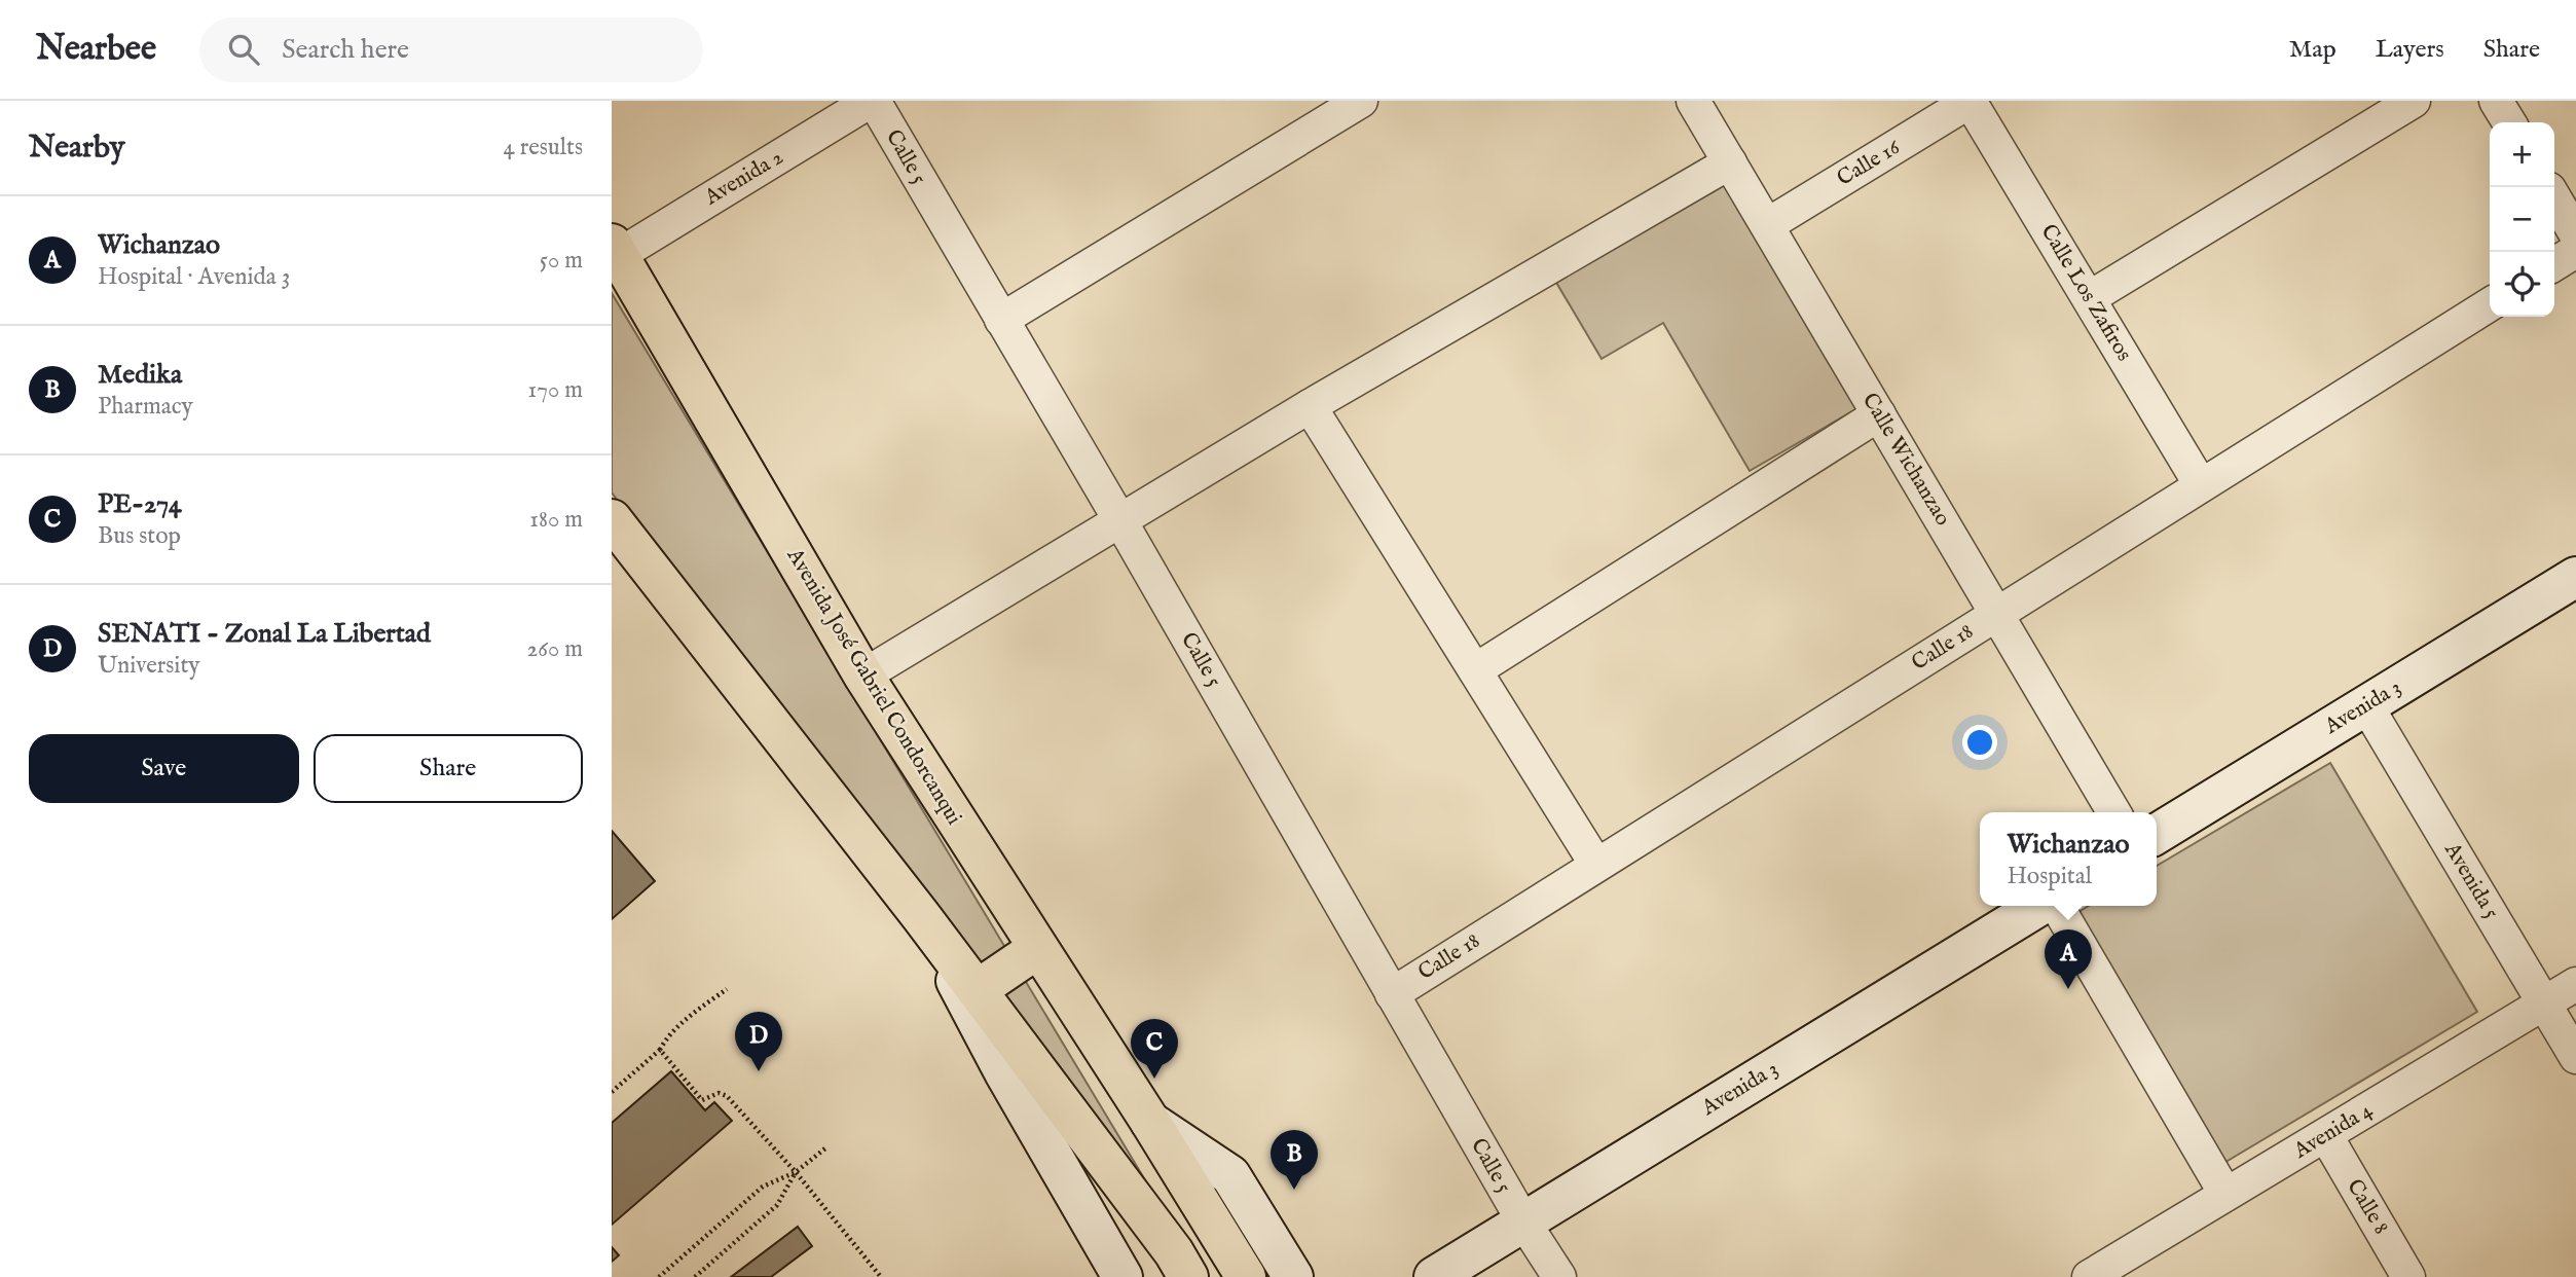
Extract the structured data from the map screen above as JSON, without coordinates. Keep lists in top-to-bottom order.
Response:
{
  "streets": {
    "main road": ["Avenida José Gabriel Condorcanqui"],
    "street": [
      "Calle 5",
      "Calle 16",
      "Avenida 2",
      "Calle Los Zafiros",
      "Calle Wichanzao",
      "Calle 18",
      "Avenida 3",
      "Avenida 5",
      "Avenida 4",
      "Calle 8"
    ]
  },
  "crossings": [
    ["Calle 5", "Avenida 2"],
    ["Calle 5", "Calle 18"],
    ["Calle 5", "Avenida 3"],
    ["Calle 16", "Calle Los Zafiros"],
    ["Calle 16", "Calle Wichanzao"],
    ["Avenida 2", "Avenida José Gabriel Condorcanqui"],
    ["Calle Los Zafiros", "Calle 18"],
    ["Calle Wichanzao", "Calle 18"],
    ["Avenida 3", "Avenida 5"],
    ["Avenida 5", "Avenida 4"],
    ["Avenida 4", "Calle 8"]
  ],
  "page": {
    "header": "Nearbee",
    "search": "Search here",
    "nav": ["Map", "Layers", "Share"],
    "heading": ["Nearby", "4 results"],
    "map_buttons": ["+", "−"],
    "list": [
      {
        "mark": "A",
        "name": "Wichanzao",
        "note": "Hospital · Avenida 3",
        "value": "50 m"
      },
      {
        "mark": "B",
        "name": "Medika",
        "note": "Pharmacy",
        "value": "170 m"
      },
      {
        "mark": "C",
        "name": "PE-274",
        "note": "Bus stop",
        "value": "180 m"
      },
      {
        "mark": "D",
        "name": "SENATI - Zonal La Libertad",
        "note": "University",
        "value": "260 m"
      }
    ],
    "buttons": ["Save", "Share"],
    "popup": ["Wichanzao", "Hospital"],
    "pins": [
      "A",
      "D",
      "C",
      "B"
    ]
  }
}
